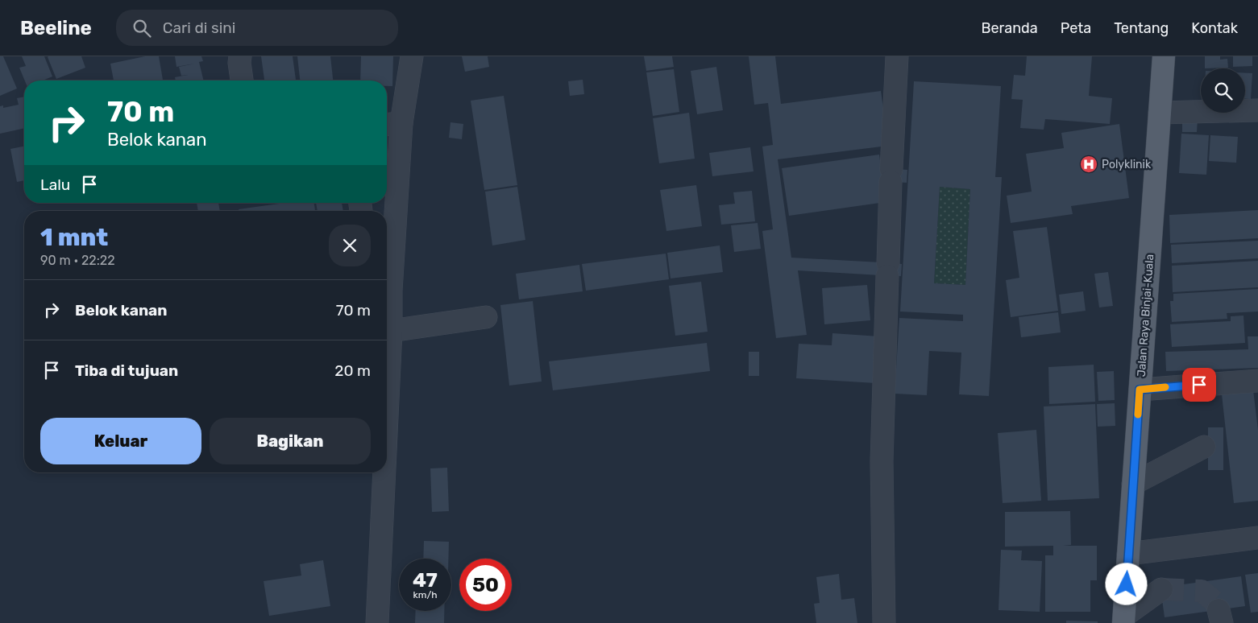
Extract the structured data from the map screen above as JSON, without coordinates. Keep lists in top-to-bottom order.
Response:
{
  "streets": {
    "main road": ["Jalan Raya Binjai-Kuala"]
  },
  "places": {
    "hospital": ["Polyklinik"]
  },
  "page": {
    "header": "Beeline",
    "search": "Cari di sini",
    "nav": [
      "Beranda",
      "Peta",
      "Tentang",
      "Kontak"
    ],
    "turn": ["70 m", "Belok kanan"],
    "then": "Lalu",
    "heading": ["1 mnt", "90 m · 22:22"],
    "list": [
      {
        "name": "Belok kanan",
        "value": "70 m"
      },
      {
        "name": "Tiba di tujuan",
        "value": "20 m"
      }
    ],
    "buttons": ["Keluar", "Bagikan"],
    "speed": "47 km/h",
    "limit": "50"
  }
}
